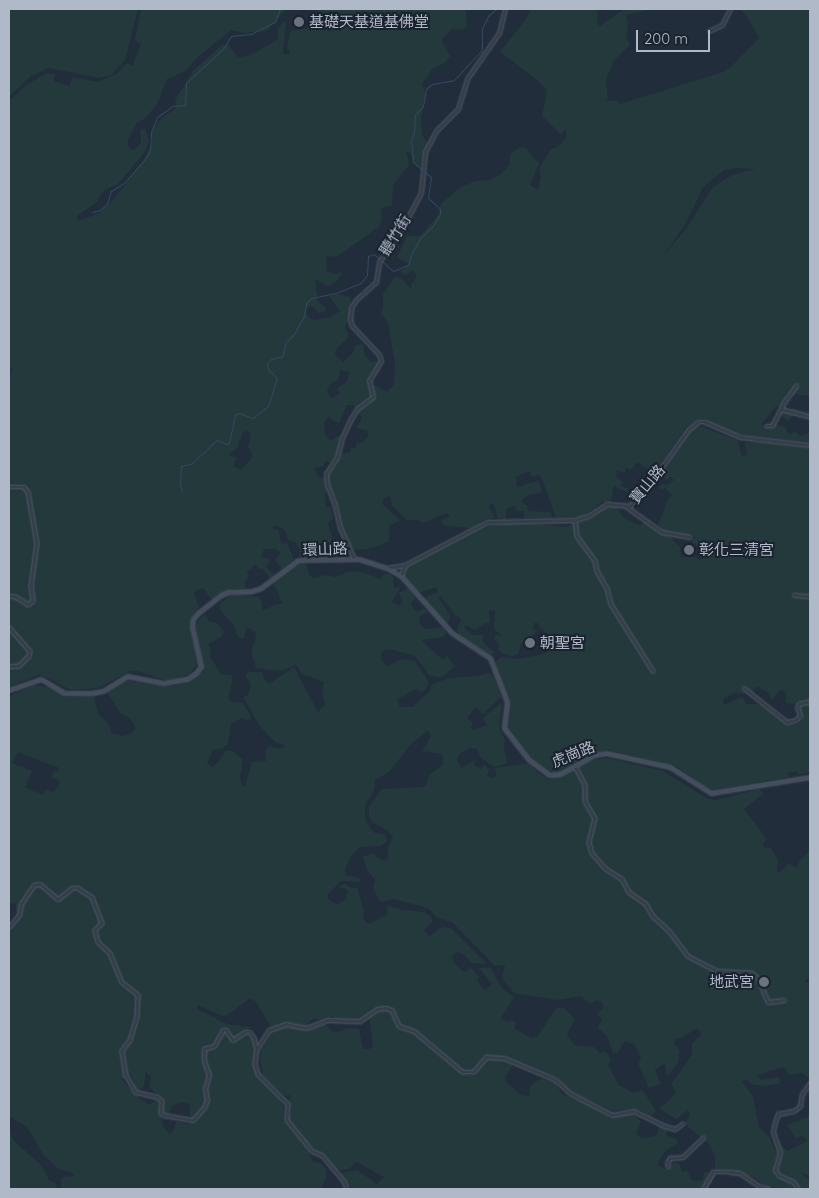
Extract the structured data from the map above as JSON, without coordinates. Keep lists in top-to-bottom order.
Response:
{
  "streets": {
    "main road": ["環山路", "虎崗路"],
    "street": ["聽竹街", "寶山路"]
  },
  "crossings": [
    ["聽竹街", "環山路"],
    ["寶山路", "環山路"],
    ["環山路", "虎崗路"]
  ],
  "places": [
    "基礎天基道基佛堂",
    "彰化三清宮",
    "朝聖宮",
    "地武宮"
  ],
  "scale_bar": "200 m"
}
